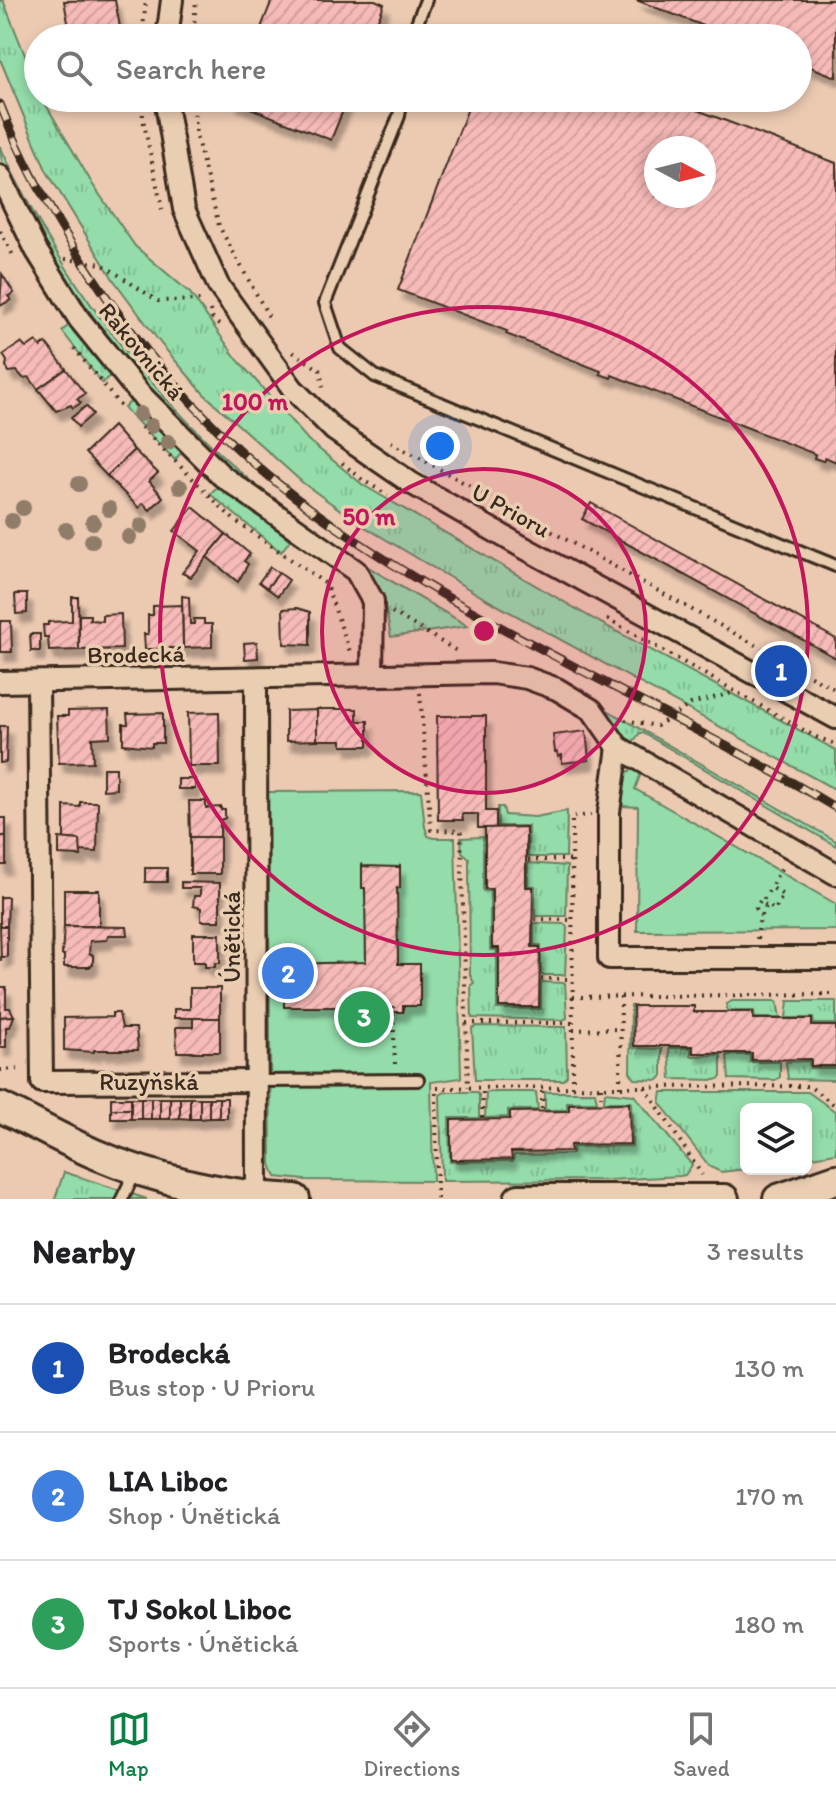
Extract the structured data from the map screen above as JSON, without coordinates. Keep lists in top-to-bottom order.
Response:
{
  "streets": {
    "street": [
      "Rakovnická",
      "U Prioru",
      "Brodecká",
      "Únětická",
      "Ruzyňská"
    ]
  },
  "crossings": [
    ["Brodecká", "Únětická"],
    ["Brodecká", "Ruzyňská"],
    ["Únětická", "Ruzyňská"]
  ],
  "north": "right",
  "page": {
    "search": "Search here",
    "pins": ["1", "2", "3"],
    "heading": ["Nearby", "3 results"],
    "list": [
      {
        "mark": "1",
        "name": "Brodecká",
        "note": "Bus stop · U Prioru",
        "value": "130 m"
      },
      {
        "mark": "2",
        "name": "LIA Liboc",
        "note": "Shop · Únětická",
        "value": "170 m"
      },
      {
        "mark": "3",
        "name": "TJ Sokol Liboc",
        "note": "Sports · Únětická",
        "value": "180 m"
      }
    ],
    "nav": ["Map", "Directions", "Saved"]
  },
  "rings": ["100 m", "50 m"]
}
